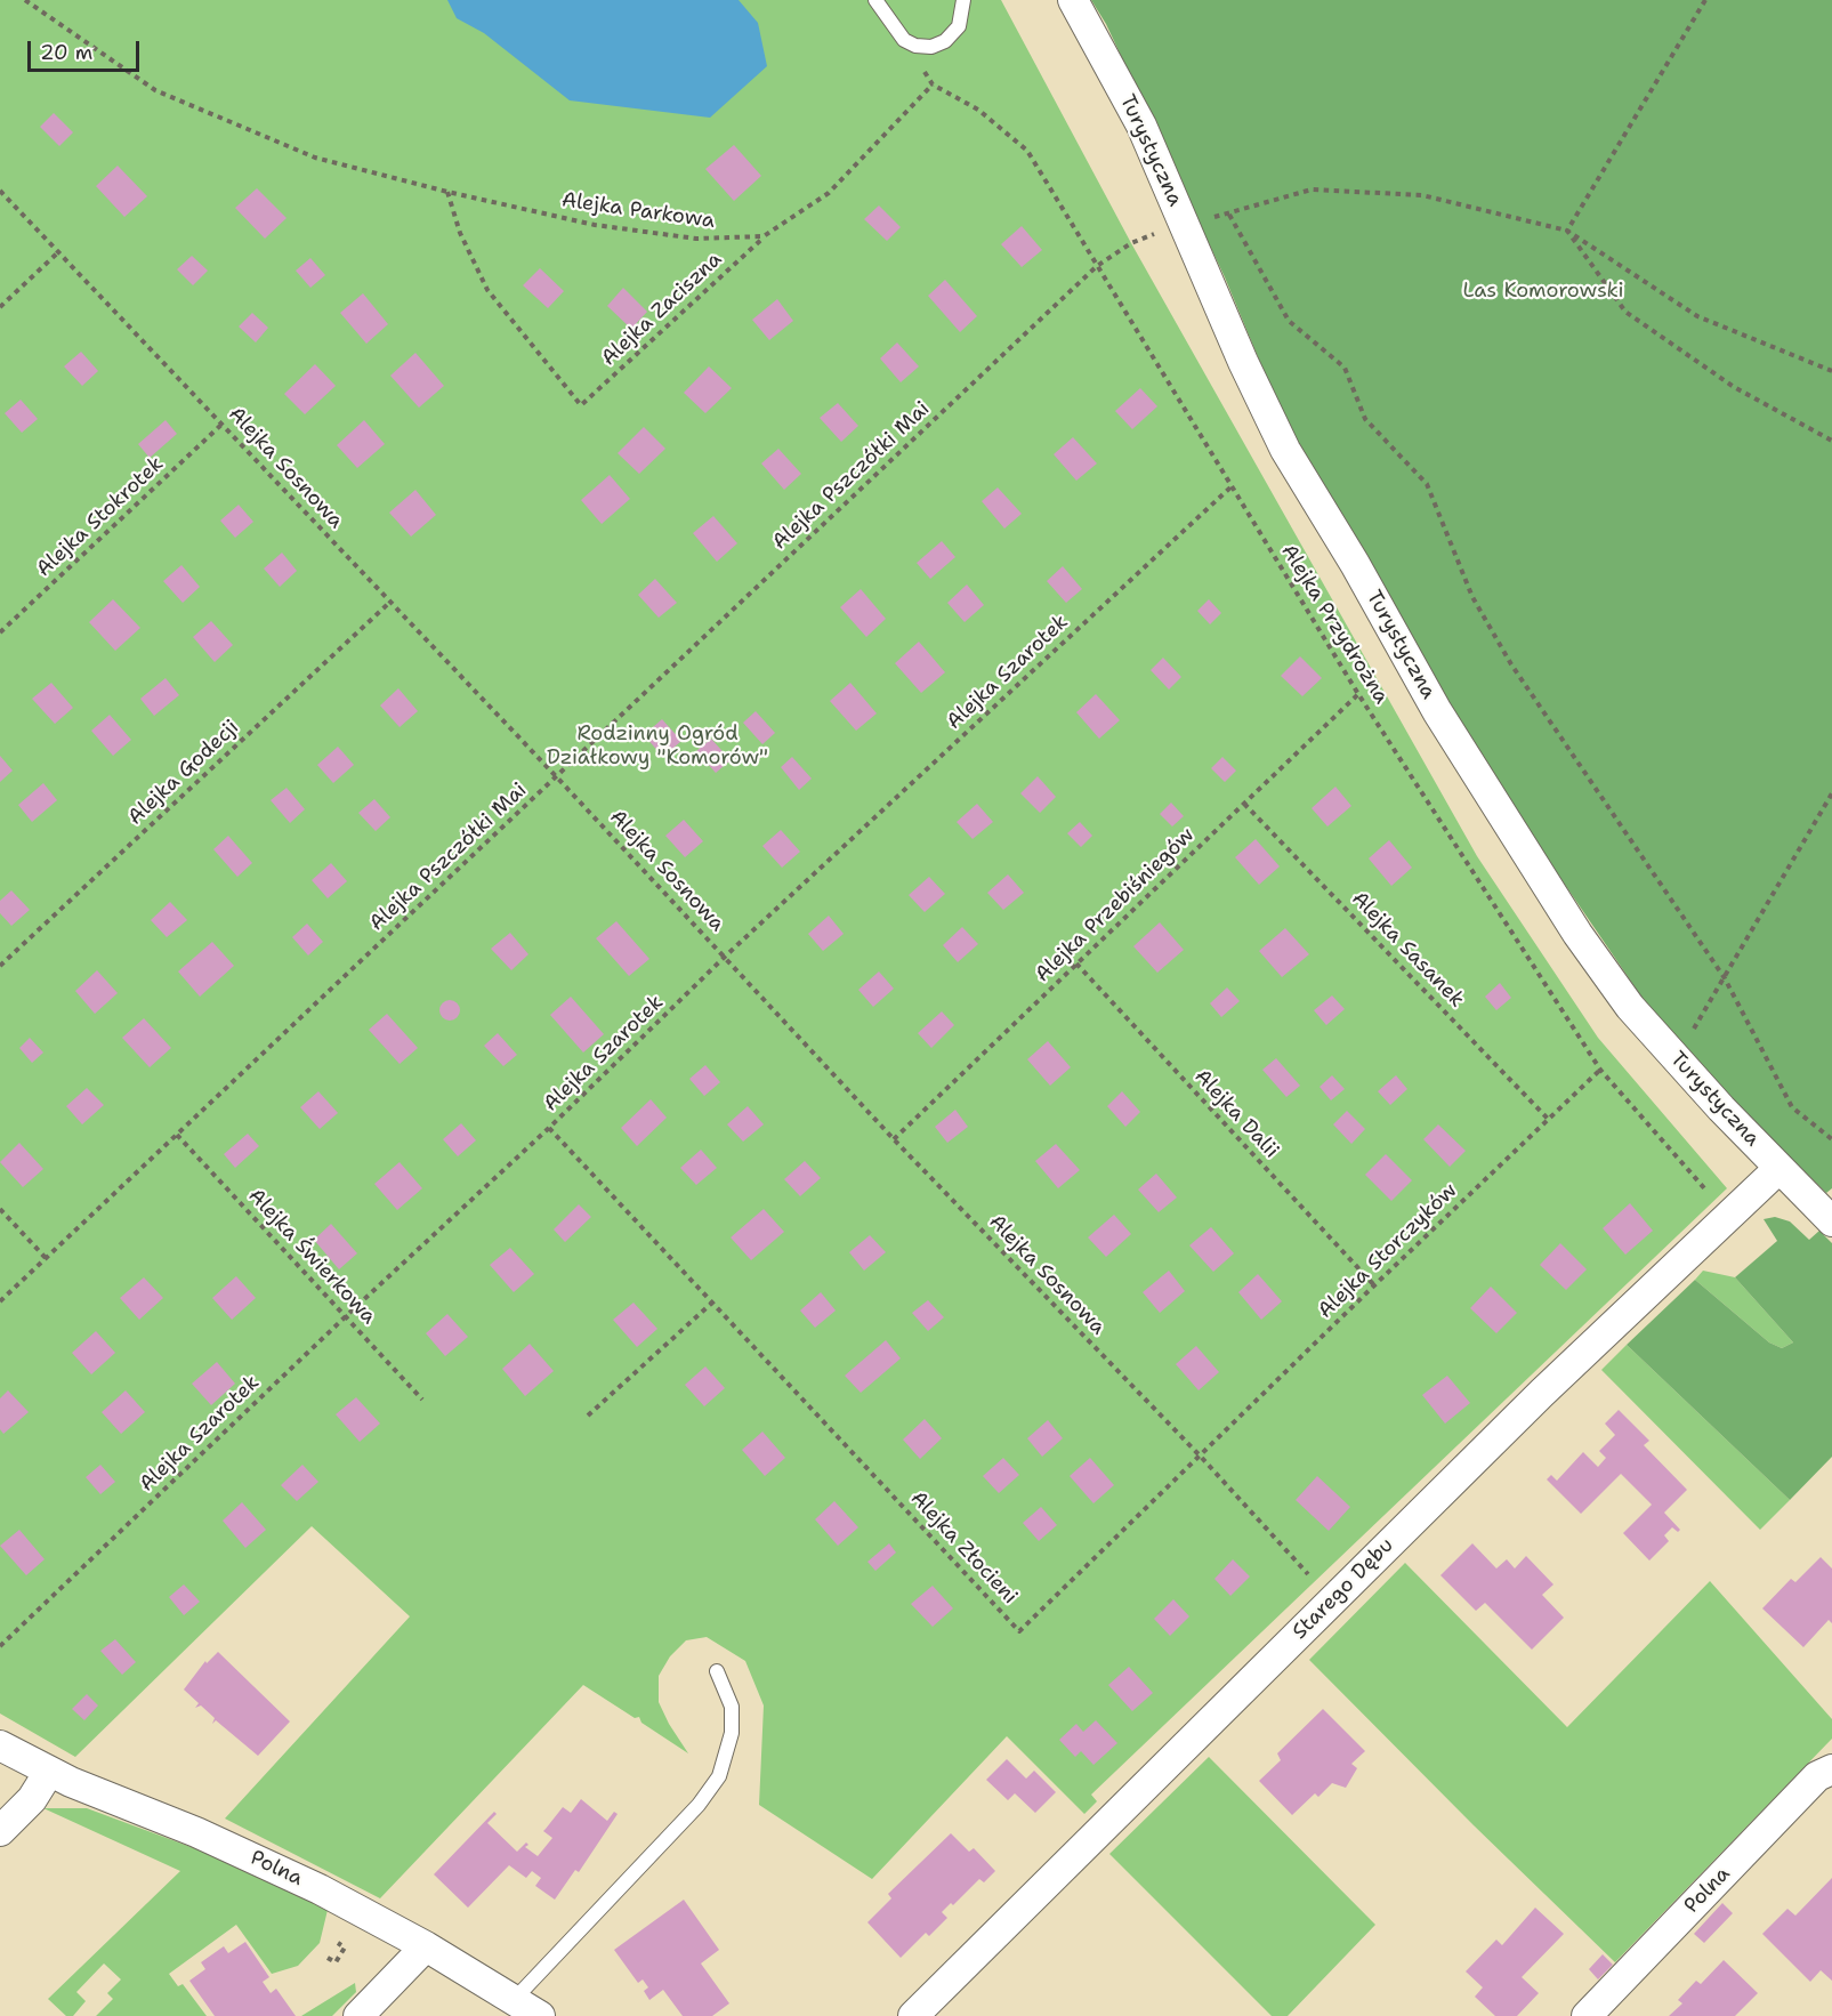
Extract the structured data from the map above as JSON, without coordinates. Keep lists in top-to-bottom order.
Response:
{
  "streets": {
    "street": ["Turystyczna", "Starego Dębu", "Polna"],
    "path": [
      "Alejka Parkowa",
      "Alejka Zaciszna",
      "Alejka Sosnowa",
      "Alejka Pszczółki Mai",
      "Alejka Stokrotek",
      "Alejka Przydrożna",
      "Alejka Szarotek",
      "Alejka Godecji",
      "Alejka Przebiśniegów",
      "Alejka Sasanek",
      "Alejka Dalii",
      "Alejka Storczyków",
      "Alejka Świerkowa",
      "Alejka Złocieni"
    ]
  },
  "crossings": [
    ["Turystyczna", "Starego Dębu"],
    ["Alejka Parkowa", "Alejka Zaciszna"],
    ["Alejka Parkowa", "Alejka Przydrożna"],
    ["Alejka Zaciszna", "Alejka Przydrożna"],
    ["Alejka Sosnowa", "Alejka Pszczółki Mai"],
    ["Alejka Sosnowa", "Alejka Stokrotek"],
    ["Alejka Sosnowa", "Alejka Szarotek"],
    ["Alejka Sosnowa", "Alejka Godecji"],
    ["Alejka Sosnowa", "Alejka Przebiśniegów"],
    ["Alejka Sosnowa", "Alejka Storczyków"],
    ["Alejka Sosnowa", "Alejka Złocieni"],
    ["Alejka Pszczółki Mai", "Alejka Przydrożna"],
    ["Alejka Pszczółki Mai", "Alejka Świerkowa"],
    ["Alejka Przydrożna", "Alejka Szarotek"],
    ["Alejka Przydrożna", "Alejka Przebiśniegów"],
    ["Alejka Przydrożna", "Alejka Storczyków"],
    ["Alejka Szarotek", "Alejka Świerkowa"],
    ["Alejka Szarotek", "Alejka Złocieni"],
    ["Alejka Przebiśniegów", "Alejka Sasanek"],
    ["Alejka Przebiśniegów", "Alejka Dalii"],
    ["Alejka Sasanek", "Alejka Storczyków"],
    ["Alejka Dalii", "Alejka Storczyków"],
    ["Alejka Storczyków", "Alejka Złocieni"]
  ],
  "parks": ["Las Komorowski", "Rodzinny Ogród Działkowy \"Komorów\""],
  "scale_bar": "20 m"
}
